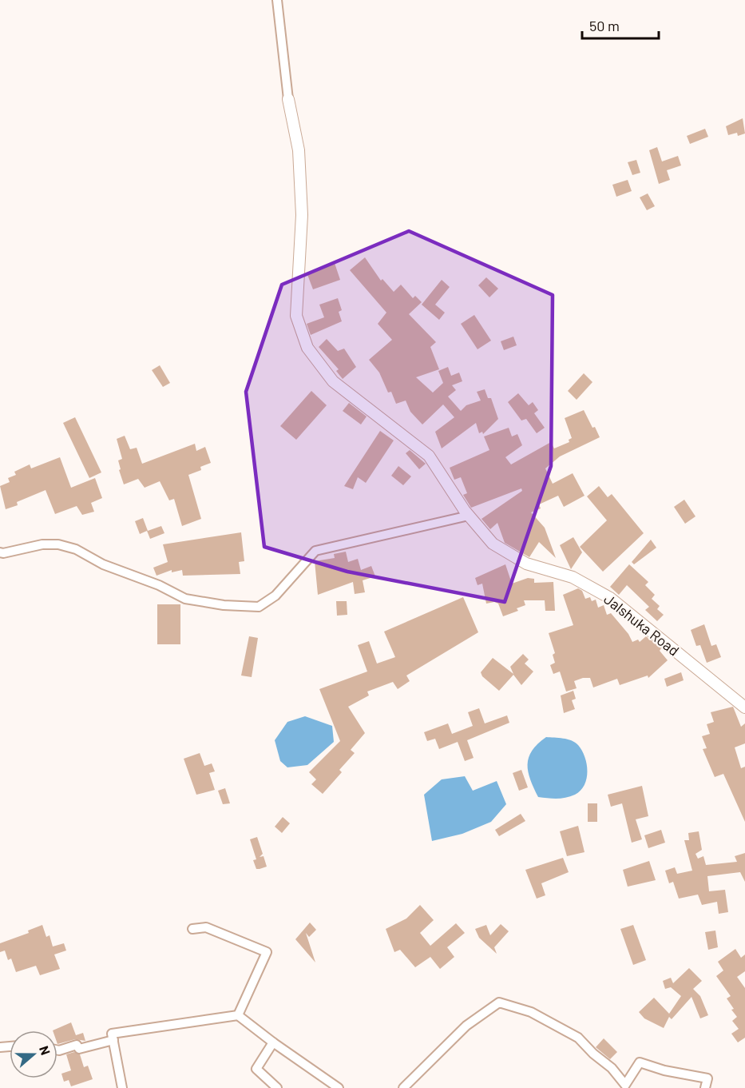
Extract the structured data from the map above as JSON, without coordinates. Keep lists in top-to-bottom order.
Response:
{
  "streets": {
    "street": ["Jalshuka Road"]
  },
  "scale_bar": "50 m",
  "north": "right"
}
